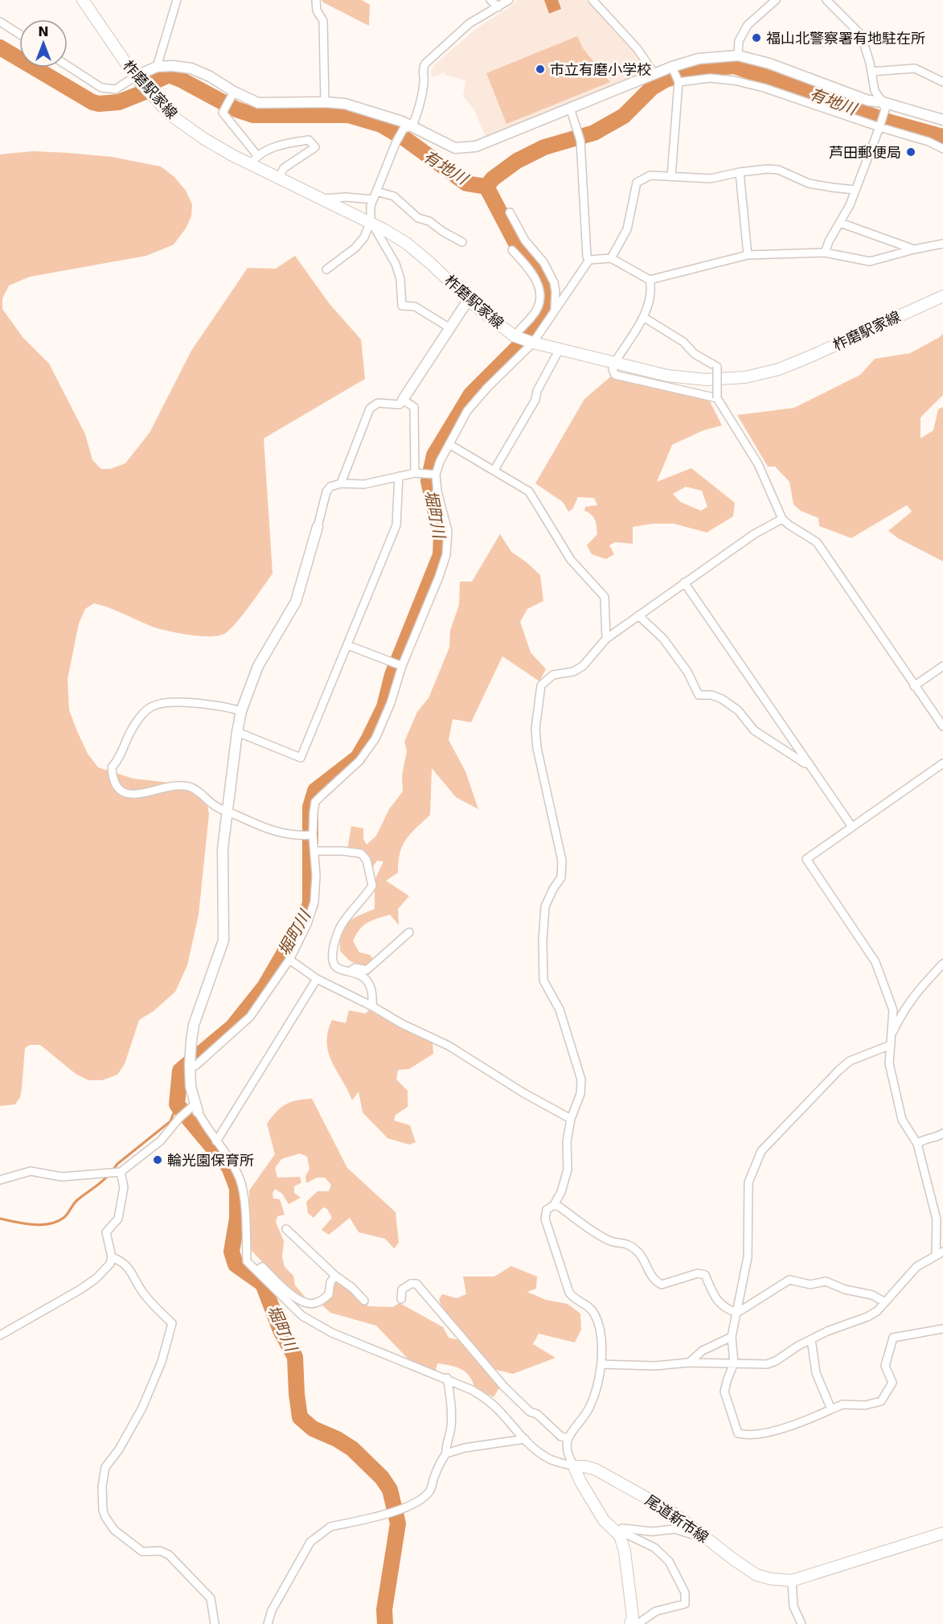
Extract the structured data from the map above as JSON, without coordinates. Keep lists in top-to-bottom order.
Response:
{
  "streets": {
    "main road": ["柞磨駅家線", "尾道新市線"]
  },
  "water": ["有地川", "堀町川"],
  "places": [
    "福山北警察署有地駐在所",
    "市立有磨小学校",
    "芦田郵便局",
    "輪光園保育所"
  ],
  "north": "top"
}
